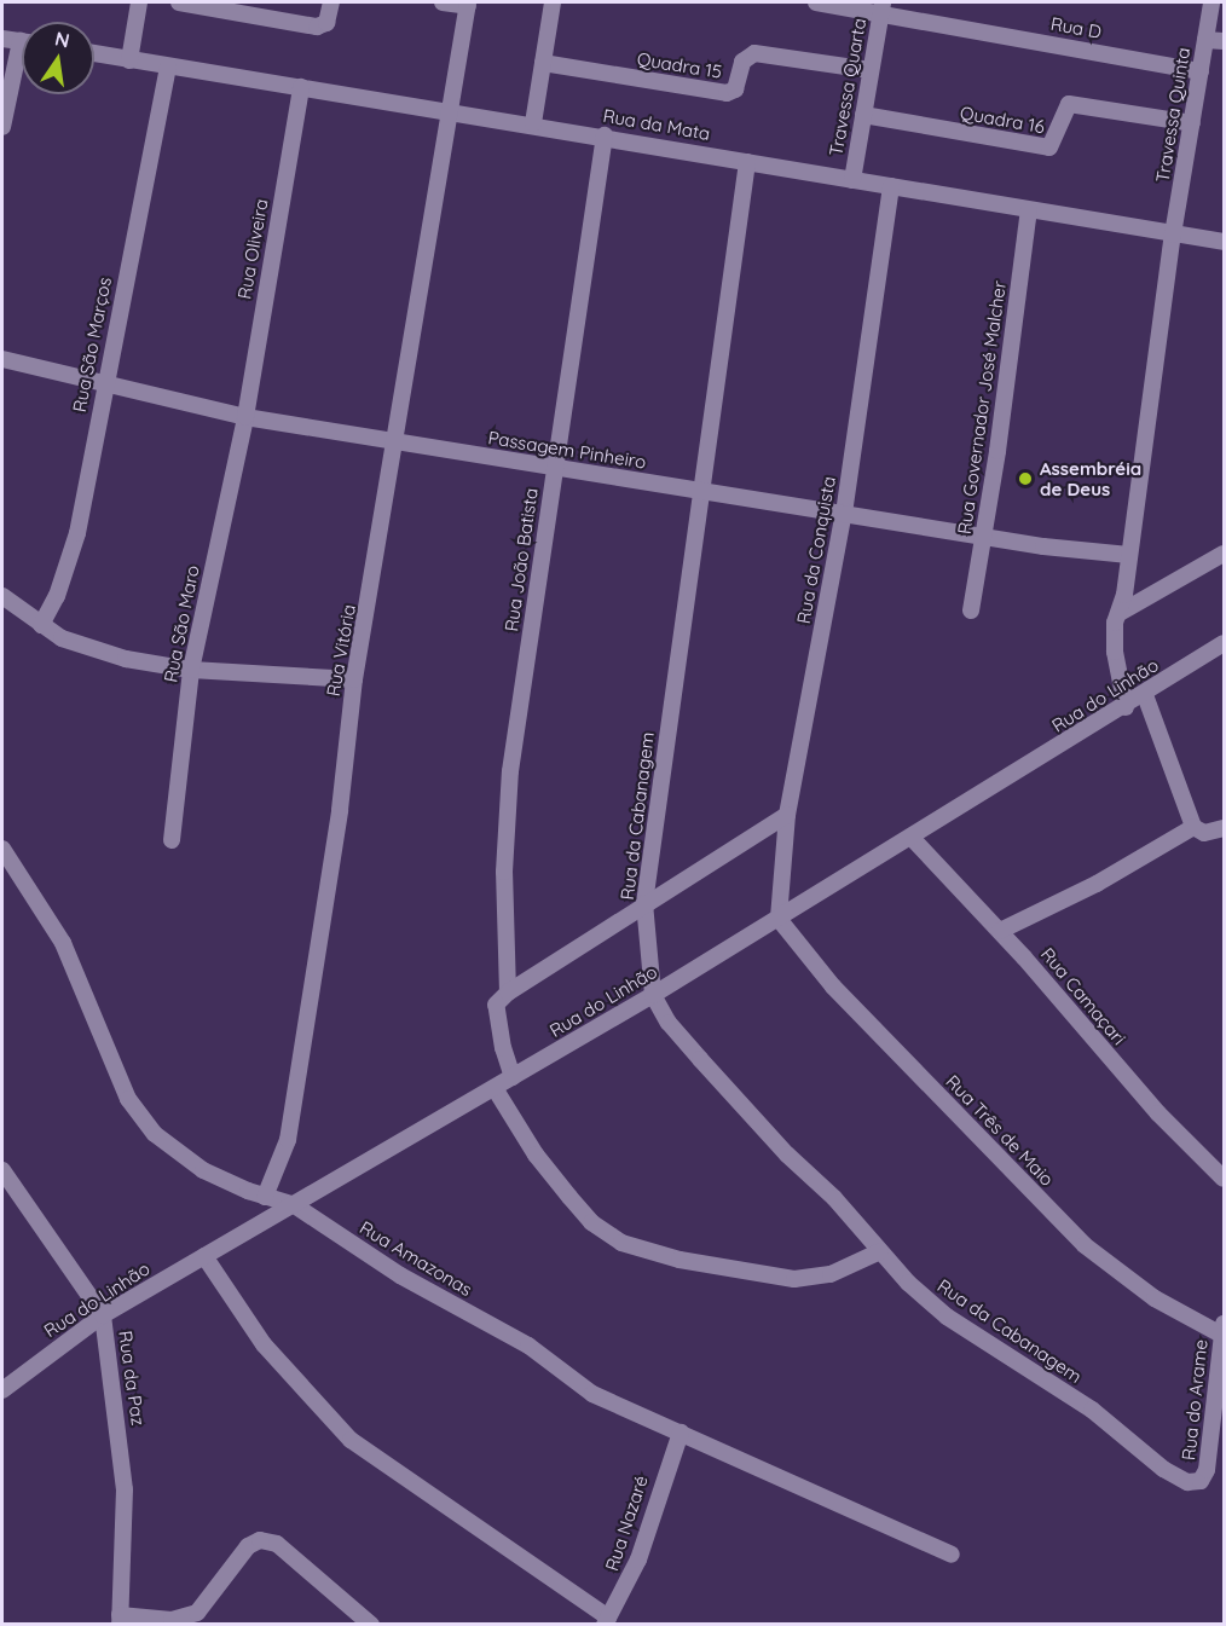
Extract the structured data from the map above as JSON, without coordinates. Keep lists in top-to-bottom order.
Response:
{
  "streets": {
    "street": [
      "Rua D",
      "Quadra 15",
      "Travessa Quarta",
      "Travessa Quinta",
      "Quadra 16",
      "Rua da Mata",
      "Rua Oliveira",
      "Rua São Marços",
      "Rua Governador José Malcher",
      "Passagem Pinheiro",
      "Rua da Conquista",
      "Rua João Batista",
      "Rua São Maro",
      "Rua Vitória",
      "Rua do Linhão",
      "Rua da Cabanagem",
      "Rua Camaçari",
      "Rua Três de Maio",
      "Rua Amazonas",
      "Rua da Paz",
      "Rua do Arame",
      "Rua Nazaré"
    ]
  },
  "crossings": [
    ["Rua D", "Travessa Quarta"],
    ["Rua D", "Travessa Quinta"],
    ["Quadra 15", "Travessa Quarta"],
    ["Travessa Quarta", "Quadra 16"],
    ["Travessa Quarta", "Rua da Mata"],
    ["Travessa Quinta", "Quadra 16"],
    ["Travessa Quinta", "Rua da Mata"],
    ["Travessa Quinta", "Passagem Pinheiro"],
    ["Travessa Quinta", "Rua do Linhão"],
    ["Rua da Mata", "Rua Oliveira"],
    ["Rua da Mata", "Rua São Marços"],
    ["Rua da Mata", "Rua Governador José Malcher"],
    ["Rua da Mata", "Rua da Conquista"],
    ["Rua da Mata", "Rua João Batista"],
    ["Rua da Mata", "Rua Vitória"],
    ["Rua da Mata", "Rua da Cabanagem"],
    ["Rua Oliveira", "Passagem Pinheiro"],
    ["Rua Oliveira", "Rua São Maro"],
    ["Rua São Marços", "Passagem Pinheiro"],
    ["Rua Governador José Malcher", "Passagem Pinheiro"],
    ["Passagem Pinheiro", "Rua da Conquista"],
    ["Passagem Pinheiro", "Rua João Batista"],
    ["Passagem Pinheiro", "Rua São Maro"],
    ["Passagem Pinheiro", "Rua Vitória"],
    ["Passagem Pinheiro", "Rua da Cabanagem"],
    ["Rua da Conquista", "Rua do Linhão"],
    ["Rua da Conquista", "Rua Três de Maio"],
    ["Rua João Batista", "Rua do Linhão"],
    ["Rua Vitória", "Rua Amazonas"],
    ["Rua do Linhão", "Rua da Cabanagem"],
    ["Rua do Linhão", "Rua Camaçari"],
    ["Rua do Linhão", "Rua Três de Maio"],
    ["Rua do Linhão", "Rua Amazonas"],
    ["Rua do Linhão", "Rua da Paz"],
    ["Rua da Cabanagem", "Rua do Arame"],
    ["Rua Três de Maio", "Rua do Arame"],
    ["Rua Amazonas", "Rua Nazaré"]
  ],
  "places": ["Assembréia de Deus"],
  "north": "top"
}
